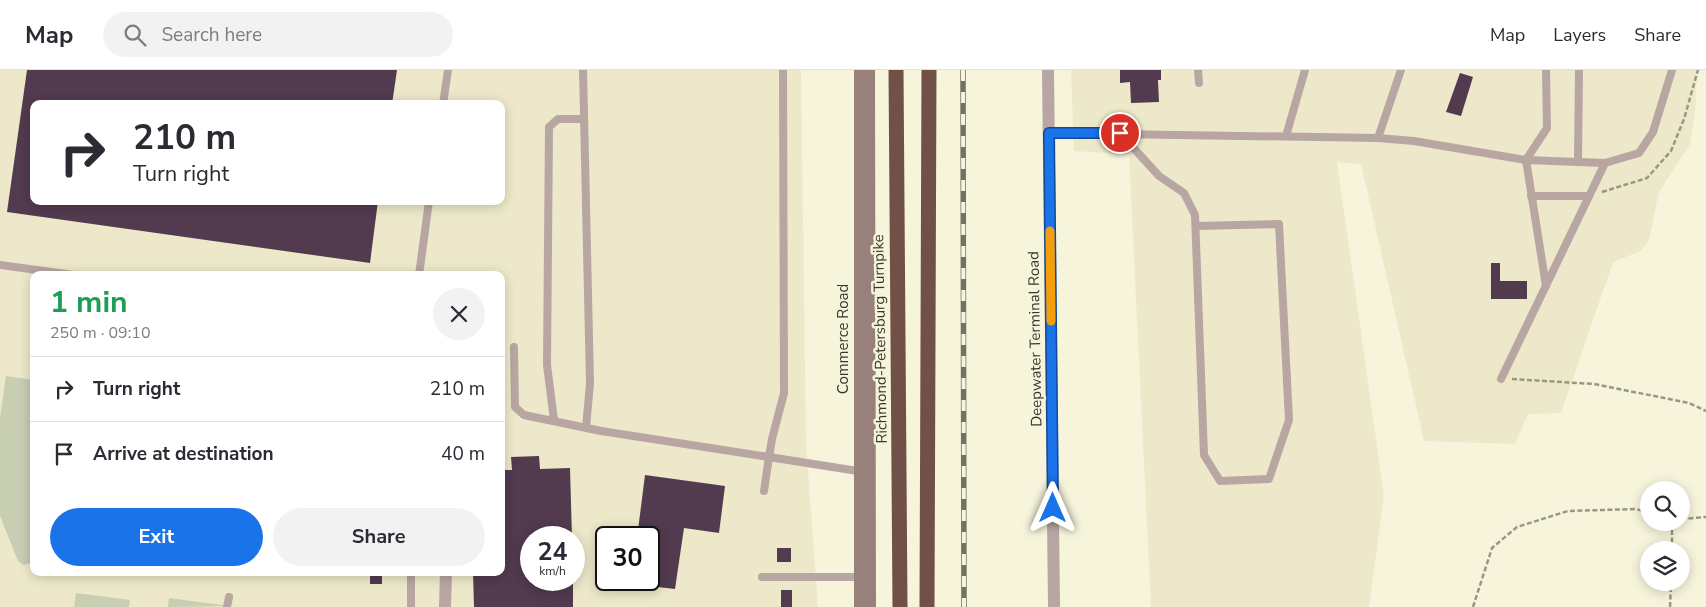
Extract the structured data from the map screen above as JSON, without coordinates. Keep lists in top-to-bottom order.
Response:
{
  "streets": {
    "highway": ["Richmond-Petersburg Turnpike"],
    "main road": ["Commerce Road"],
    "street": ["Deepwater Terminal Road"]
  },
  "page": {
    "header": "Map",
    "search": "Search here",
    "nav": ["Map", "Layers", "Share"],
    "turn": ["210 m", "Turn right"],
    "heading": ["1 min", "250 m · 09:10"],
    "list": [
      {
        "name": "Turn right",
        "value": "210 m"
      },
      {
        "name": "Arrive at destination",
        "value": "40 m"
      }
    ],
    "buttons": ["Exit", "Share"],
    "speed": "24 km/h",
    "limit": "30"
  }
}
